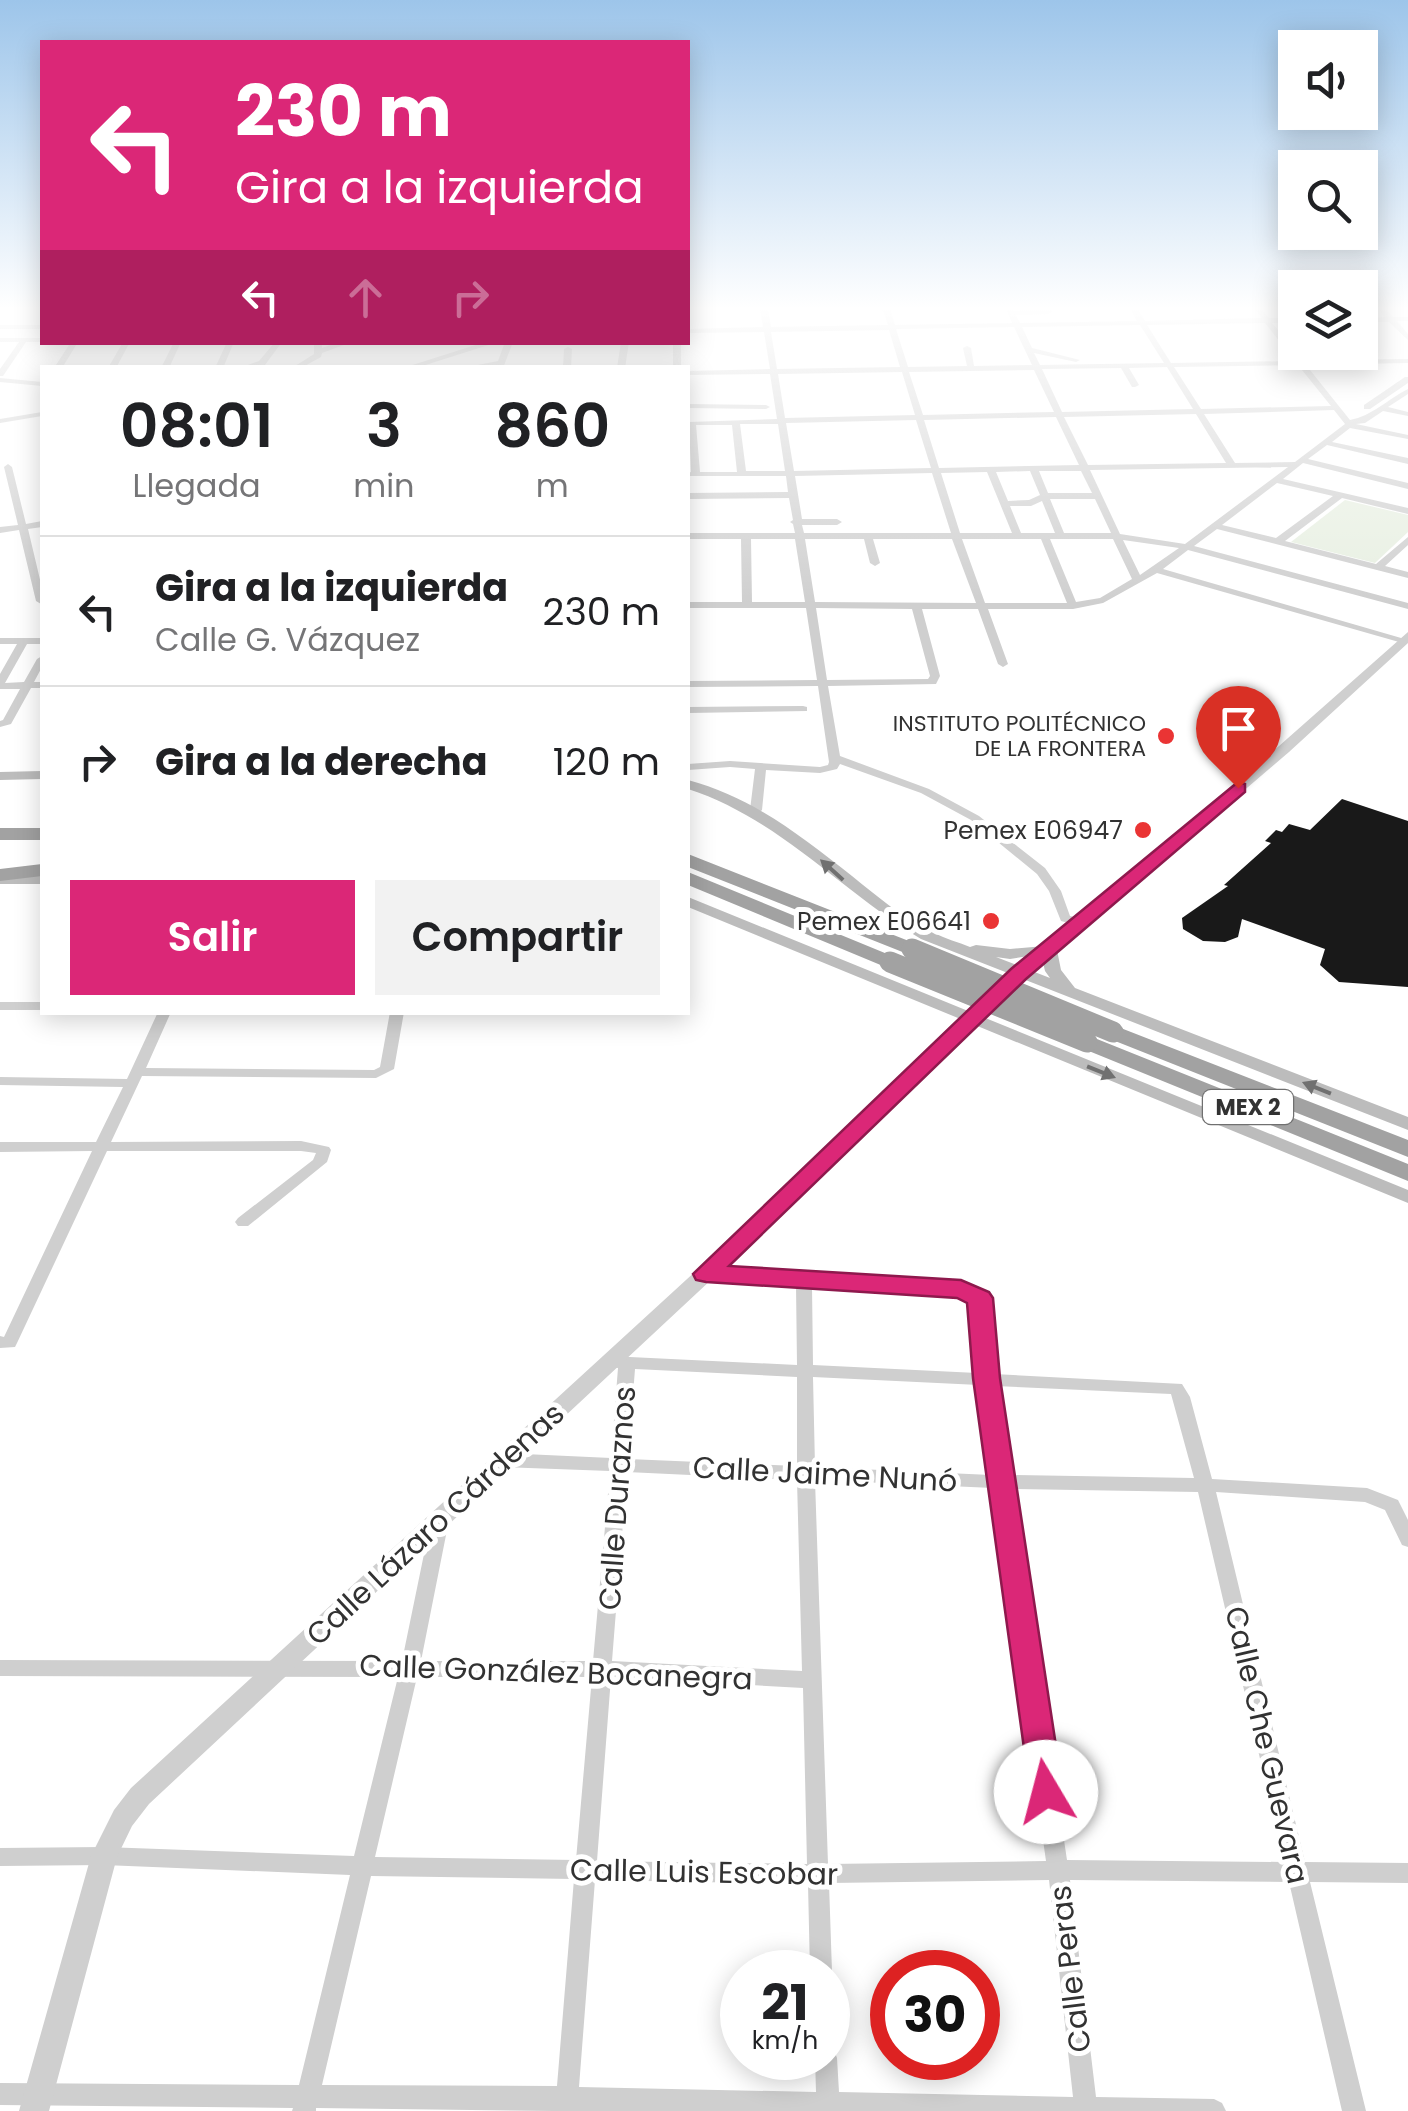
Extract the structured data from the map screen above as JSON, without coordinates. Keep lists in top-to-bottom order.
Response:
{
  "streets": {
    "highway": ["MEX 2"],
    "street": [
      "Calle Jaime Nunó",
      "Calle Duraznos",
      "Calle Lázaro Cárdenas",
      "Calle González Bocanegra",
      "Calle Che Guevara",
      "Calle Luis Escobar",
      "Calle Peras"
    ]
  },
  "crossings": [
    ["MEX 2", "Calle Lázaro Cárdenas"],
    ["Calle Jaime Nunó", "Calle Duraznos"],
    ["Calle Jaime Nunó", "Calle Lázaro Cárdenas"],
    ["Calle Jaime Nunó", "Calle Che Guevara"],
    ["Calle Jaime Nunó", "Calle Peras"],
    ["Calle Duraznos", "Calle Lázaro Cárdenas"],
    ["Calle Duraznos", "Calle González Bocanegra"],
    ["Calle Duraznos", "Calle Luis Escobar"],
    ["Calle Lázaro Cárdenas", "Calle González Bocanegra"],
    ["Calle Lázaro Cárdenas", "Calle Luis Escobar"],
    ["Calle Che Guevara", "Calle Luis Escobar"],
    ["Calle Che Guevara", "Calle Peras"],
    ["Calle Luis Escobar", "Calle Peras"]
  ],
  "places": ["INSTITUTO POLITÉCNICO DE LA FRONTERA", "Pemex E06947", "Pemex E06641"],
  "page": {
    "turn": ["230 m", "Gira a la izquierda"],
    "eta": [
      "08:01",
      "Llegada",
      "3",
      "min",
      "860",
      "m"
    ],
    "list": [
      {
        "name": "Gira a la izquierda",
        "note": "Calle G. Vázquez",
        "value": "230 m"
      },
      {
        "name": "Gira a la derecha",
        "value": "120 m"
      }
    ],
    "buttons": ["Salir", "Compartir"],
    "speed": "21 km/h",
    "limit": "30"
  }
}
